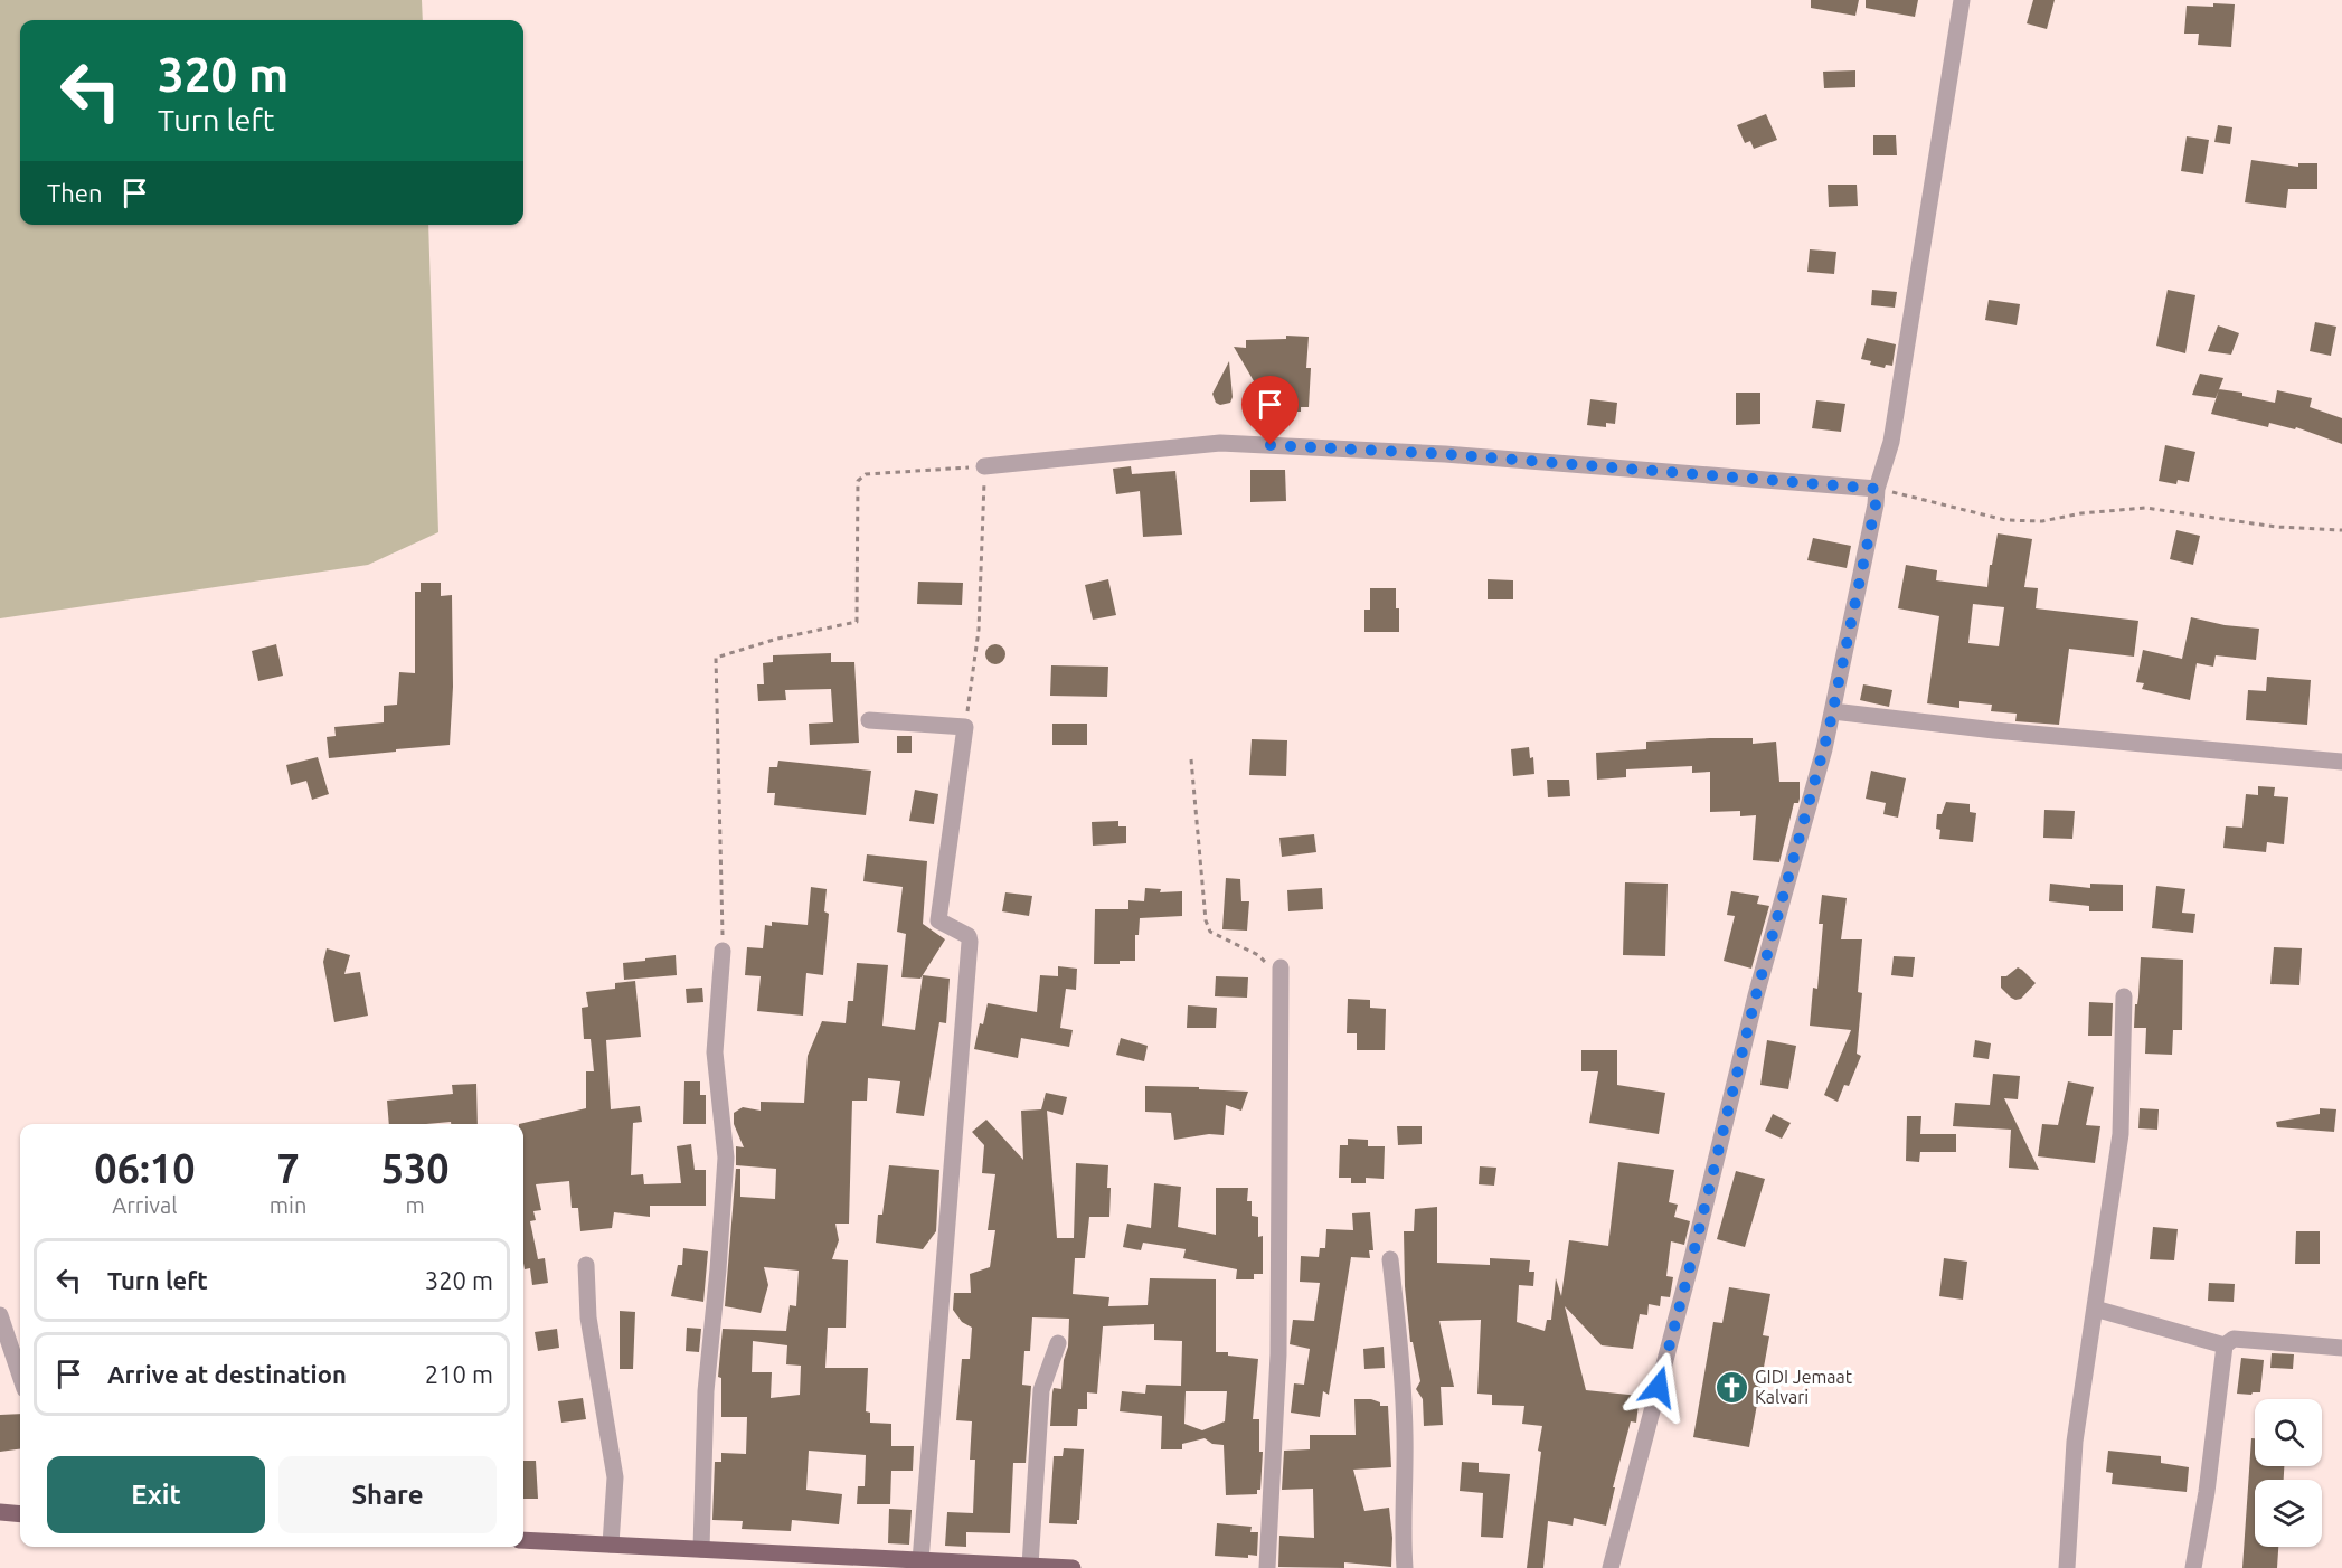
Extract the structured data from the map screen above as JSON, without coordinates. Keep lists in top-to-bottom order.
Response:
{
  "places": {
    "church": ["GIDI Jemaat Kalvari"]
  },
  "page": {
    "turn": ["320 m", "Turn left"],
    "then": "Then",
    "eta": [
      "06:10",
      "Arrival",
      "7",
      "min",
      "530",
      "m"
    ],
    "list": [
      {
        "name": "Turn left",
        "value": "320 m"
      },
      {
        "name": "Arrive at destination",
        "value": "210 m"
      }
    ],
    "buttons": ["Exit", "Share"]
  }
}
